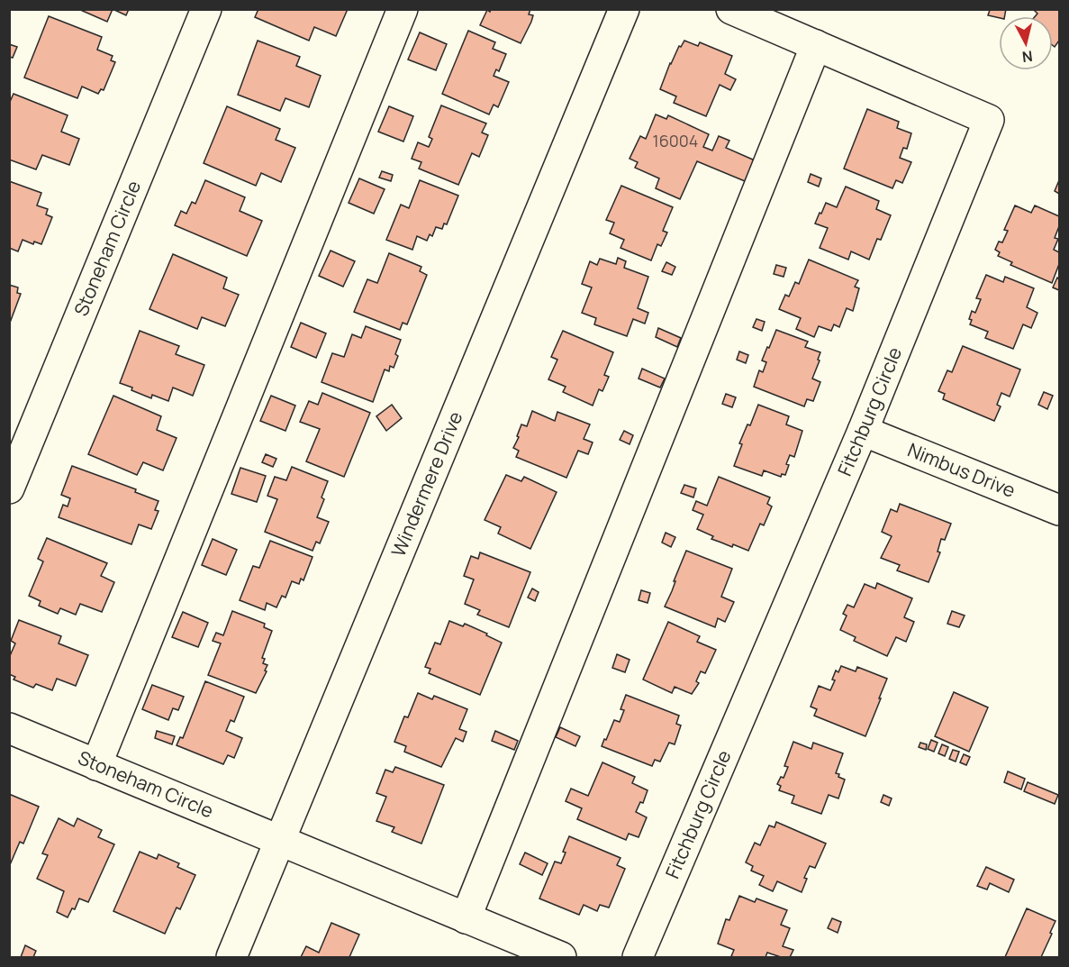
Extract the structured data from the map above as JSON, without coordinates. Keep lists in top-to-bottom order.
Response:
{
  "streets": {
    "street": [
      "Stoneham Circle",
      "Fitchburg Circle",
      "Nimbus Drive",
      "Windermere Drive"
    ]
  },
  "crossings": [
    ["Stoneham Circle", "Windermere Drive"],
    ["Fitchburg Circle", "Nimbus Drive"]
  ],
  "house_numbers": ["16004"],
  "north": "bottom"
}
